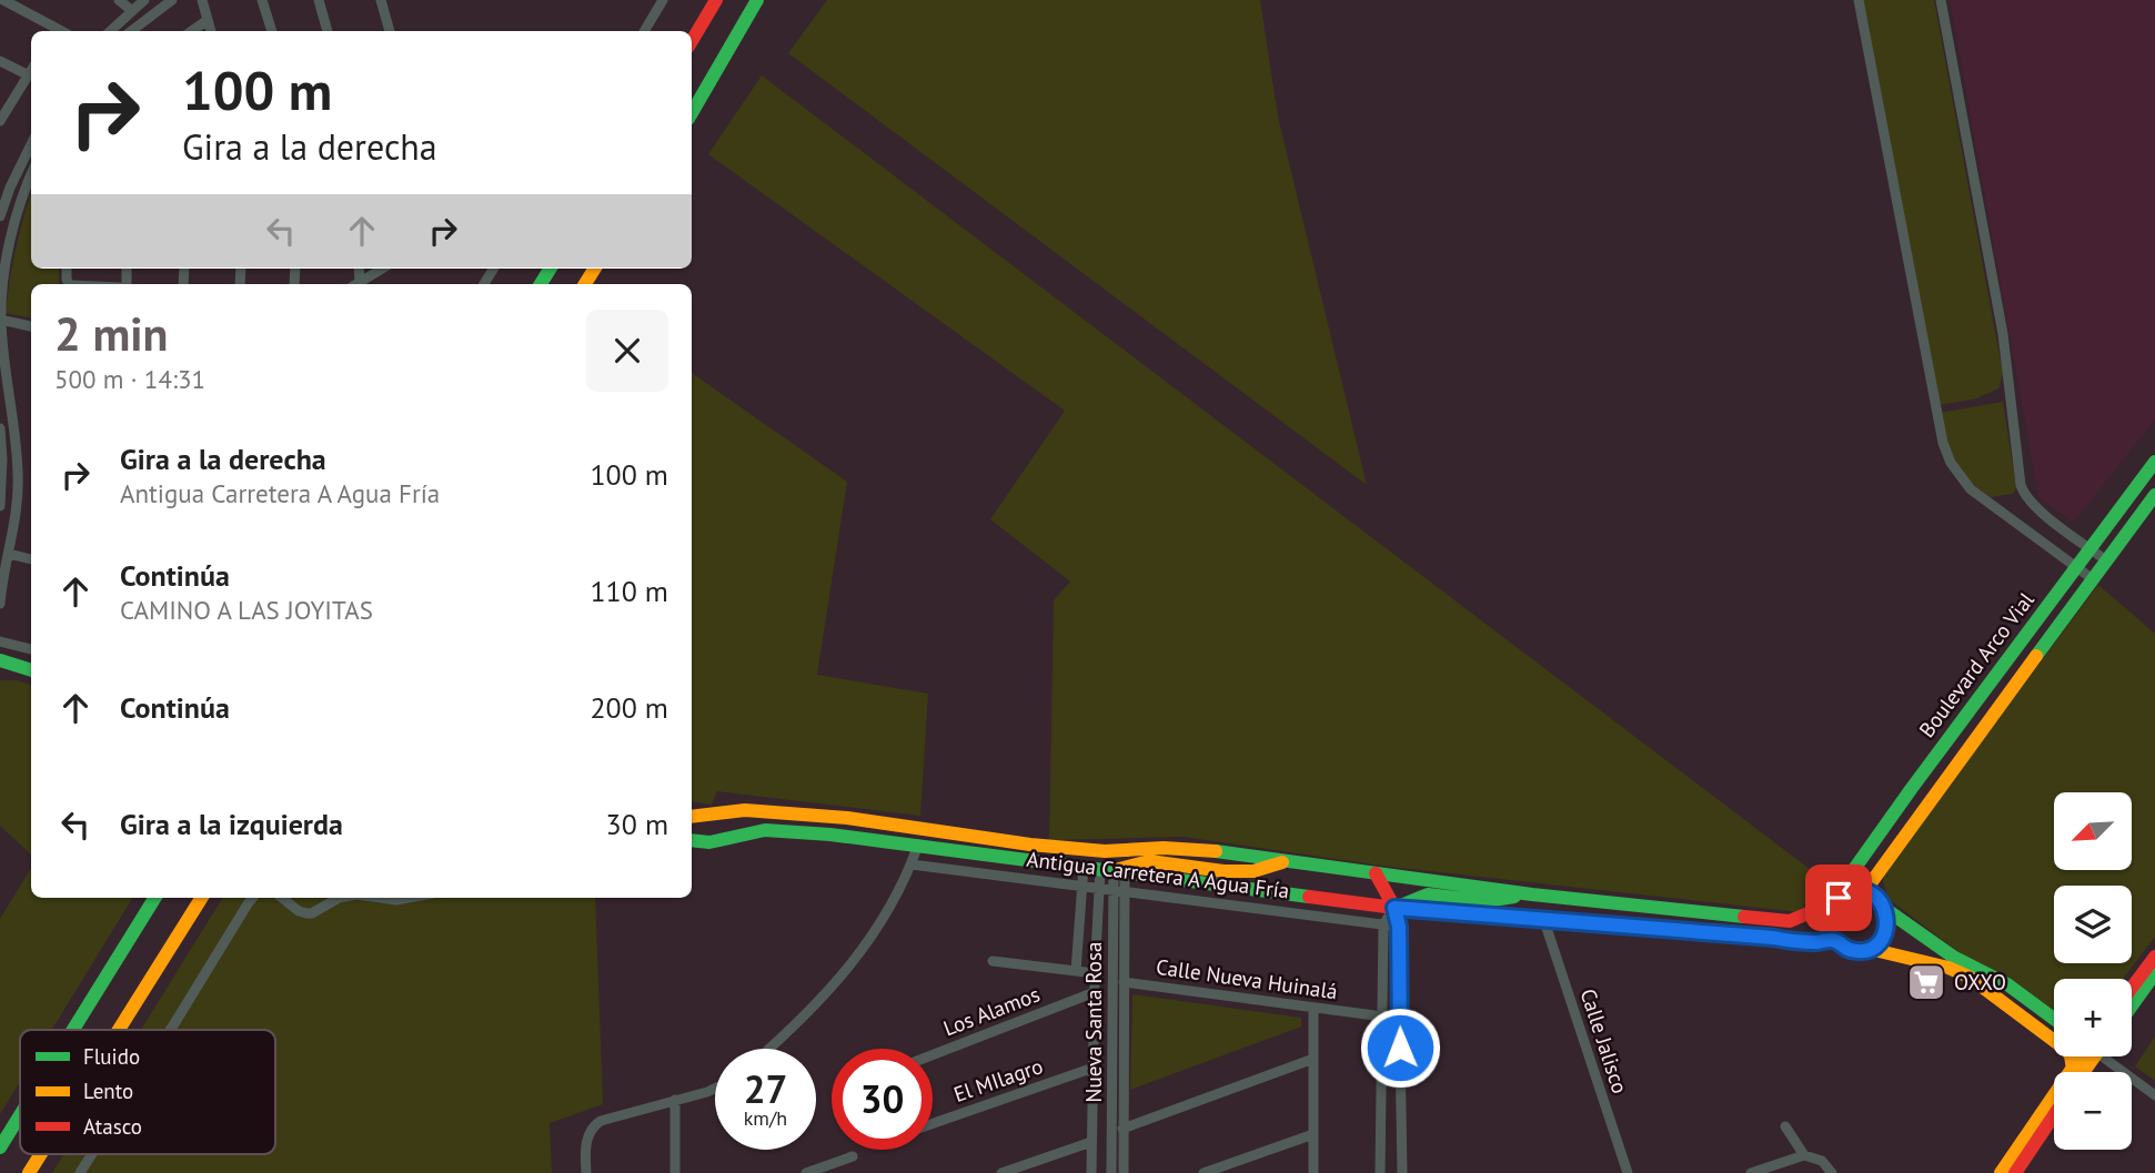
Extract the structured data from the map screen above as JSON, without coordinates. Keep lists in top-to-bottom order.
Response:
{
  "streets": {
    "main road": ["Boulevard Arco Vial"],
    "street": [
      "Antigua Carretera A Agua Fría",
      "Calle Nueva Huinalá",
      "Los Alamos",
      "Nueva Santa Rosa",
      "Calle Jalisco",
      "El MIlagro"
    ]
  },
  "crossings": [
    ["Antigua Carretera A Agua Fría", "Nueva Santa Rosa"],
    ["Calle Nueva Huinalá", "Nueva Santa Rosa"]
  ],
  "places": {
    "supermarket": ["OXXO"]
  },
  "legend": ["Fluido", "Lento", "Atasco"],
  "north": "bottom left",
  "page": {
    "turn": ["100 m", "Gira a la derecha"],
    "heading": ["2 min", "500 m · 14:31"],
    "list": [
      {
        "name": "Gira a la derecha",
        "note": "Antigua Carretera A Agua Fría",
        "value": "100 m"
      },
      {
        "name": "Continúa",
        "note": "CAMINO A LAS JOYITAS",
        "value": "110 m"
      },
      {
        "name": "Continúa",
        "value": "200 m"
      },
      {
        "name": "Gira a la izquierda",
        "value": "30 m"
      }
    ],
    "map_buttons": ["+", "−"],
    "speed": "27 km/h",
    "limit": "30"
  }
}
